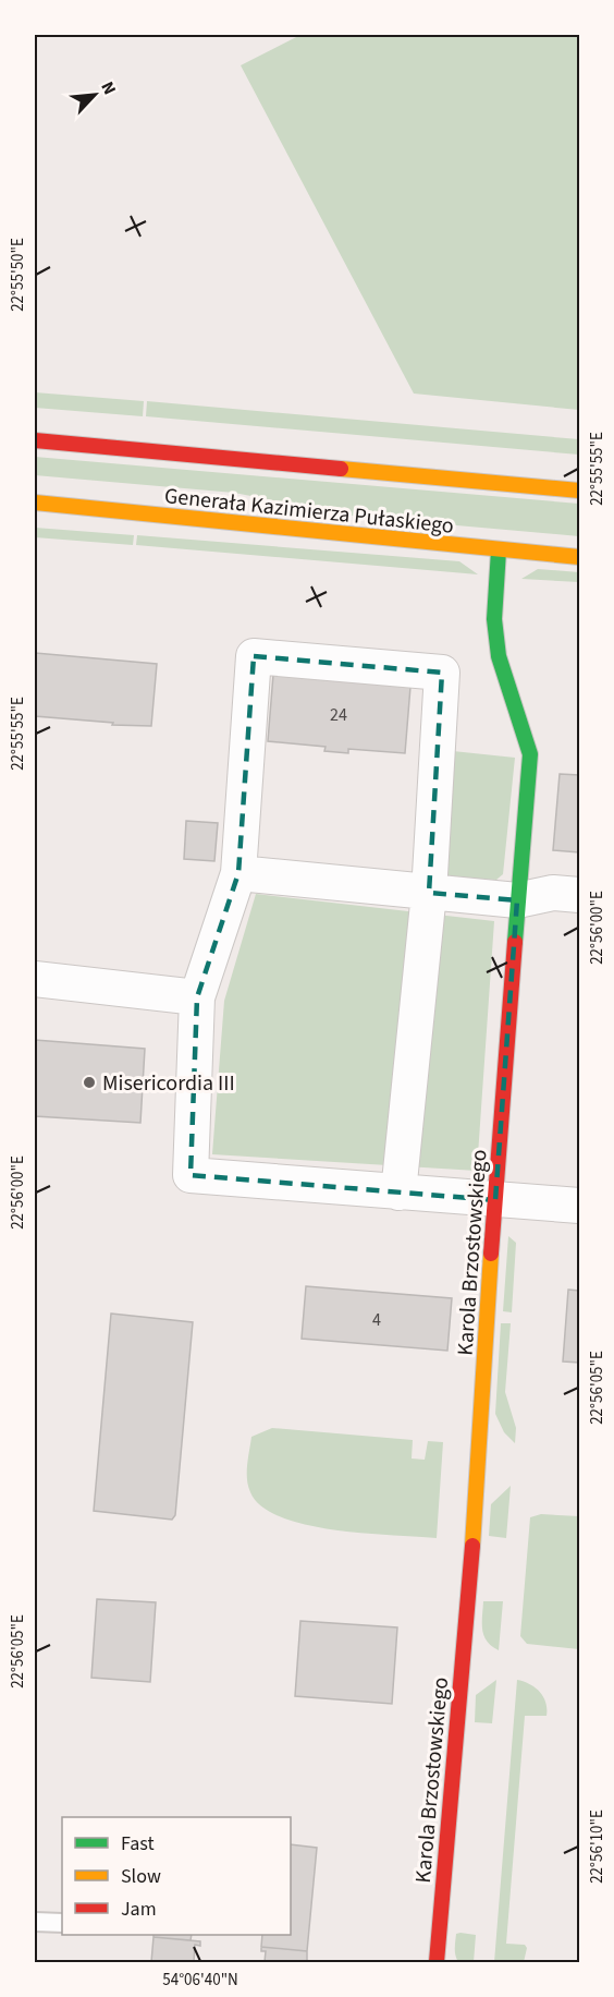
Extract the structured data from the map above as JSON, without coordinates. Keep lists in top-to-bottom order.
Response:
{
  "streets": {
    "street": ["Generała Kazimierza Pułaskiego", "Karola Brzostowskiego"]
  },
  "crossings": [
    ["Generała Kazimierza Pułaskiego", "Karola Brzostowskiego"]
  ],
  "places": ["Misericordia III"],
  "house_numbers": ["24", "4"],
  "legend": ["Fast", "Slow", "Jam"],
  "north": "top right",
  "coordinates": [
    "22°55'50\"E",
    "22°55'55\"E",
    "22°56'00\"E",
    "22°56'05\"E",
    "22°56'10\"E",
    "54°06'40\"N"
  ]
}
